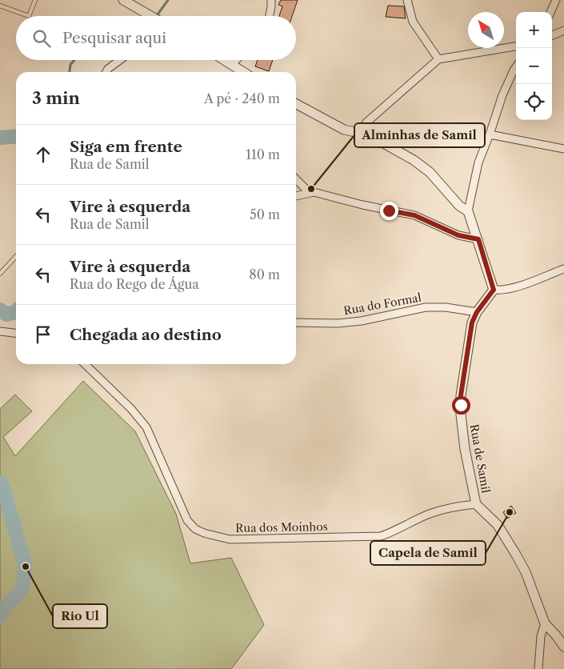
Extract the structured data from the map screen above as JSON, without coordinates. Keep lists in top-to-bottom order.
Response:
{
  "streets": {
    "street": ["Rua do Formal", "Rua de Samil", "Rua dos Moínhos"]
  },
  "crossings": [
    ["Rua do Formal", "Rua de Samil"],
    ["Rua de Samil", "Rua dos Moínhos"]
  ],
  "places": ["Alminhas de Samil", "Capela de Samil", "Rio Ul"],
  "north": "top left",
  "page": {
    "map_buttons": ["+", "−"],
    "search": "Pesquisar aqui",
    "heading": ["3 min", "A pé · 240 m"],
    "list": [
      ["Siga em frente", "Rua de Samil", "110 m"],
      ["Vire à esquerda", "Rua de Samil", "50 m"],
      ["Vire à esquerda", "Rua do Rego de Água", "80 m"],
      "Chegada ao destino"
    ]
  }
}
